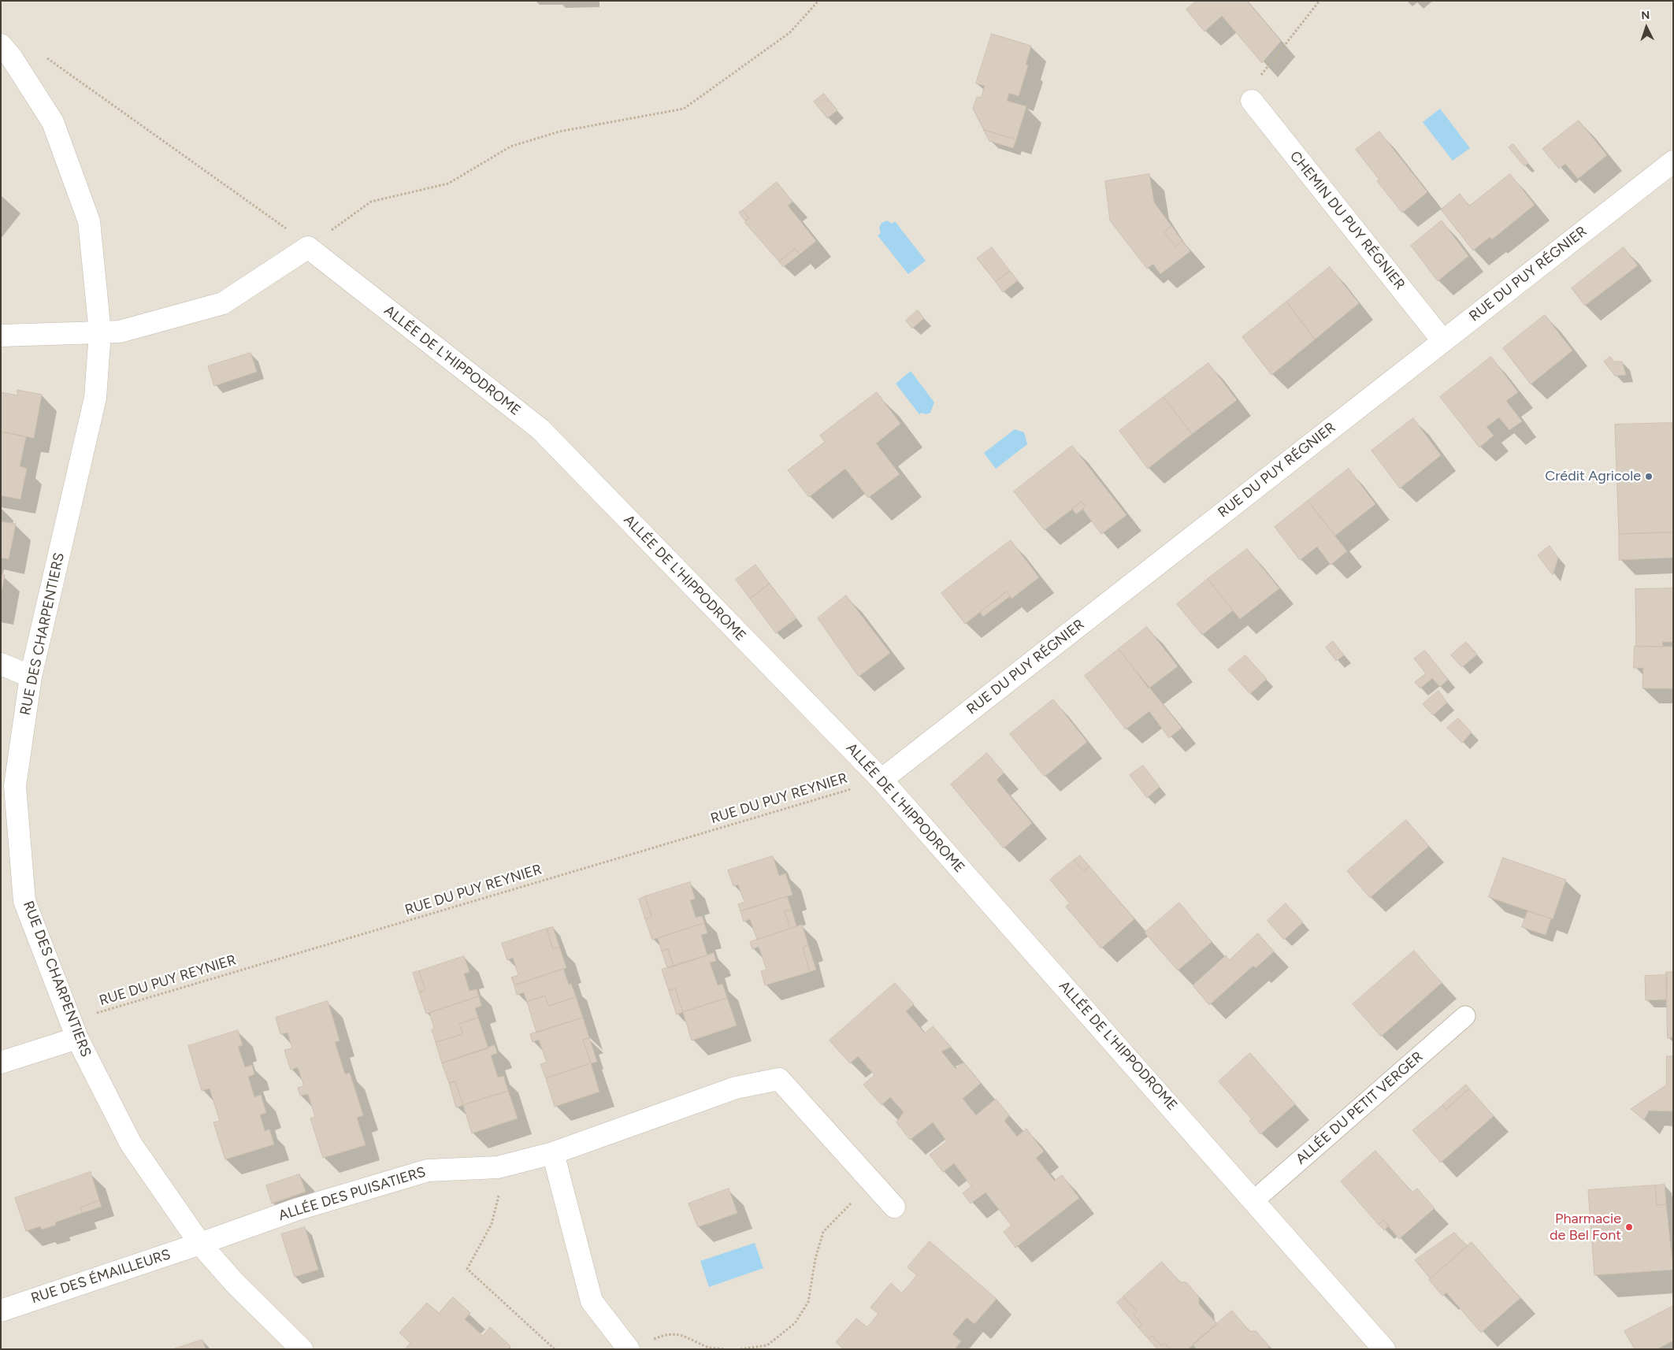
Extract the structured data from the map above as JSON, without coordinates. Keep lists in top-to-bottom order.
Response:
{
  "streets": {
    "street": [
      "CHEMIN DU PUY RÉGNIER",
      "RUE DU PUY RÉGNIER",
      "ALLÉE DE L'HIPPODROME",
      "RUE DES CHARPENTIERS",
      "ALLÉE DES PUISATIERS",
      "RUE DES ÉMAILLEURS"
    ],
    "lane": ["ALLÉE DU PETIT VERGER"],
    "path": ["RUE DU PUY REYNIER"]
  },
  "crossings": [
    ["CHEMIN DU PUY RÉGNIER", "RUE DU PUY RÉGNIER"],
    ["RUE DU PUY RÉGNIER", "ALLÉE DE L'HIPPODROME"],
    ["RUE DU PUY RÉGNIER", "RUE DU PUY REYNIER"],
    ["ALLÉE DE L'HIPPODROME", "RUE DU PUY REYNIER"],
    ["ALLÉE DE L'HIPPODROME", "ALLÉE DU PETIT VERGER"],
    ["RUE DES CHARPENTIERS", "RUE DU PUY REYNIER"],
    ["RUE DES CHARPENTIERS", "ALLÉE DES PUISATIERS"],
    ["RUE DES CHARPENTIERS", "RUE DES ÉMAILLEURS"],
    ["ALLÉE DES PUISATIERS", "RUE DES ÉMAILLEURS"]
  ],
  "places": ["Crédit Agricole", "Pharmacie de Bel Font"],
  "north": "top"
}
